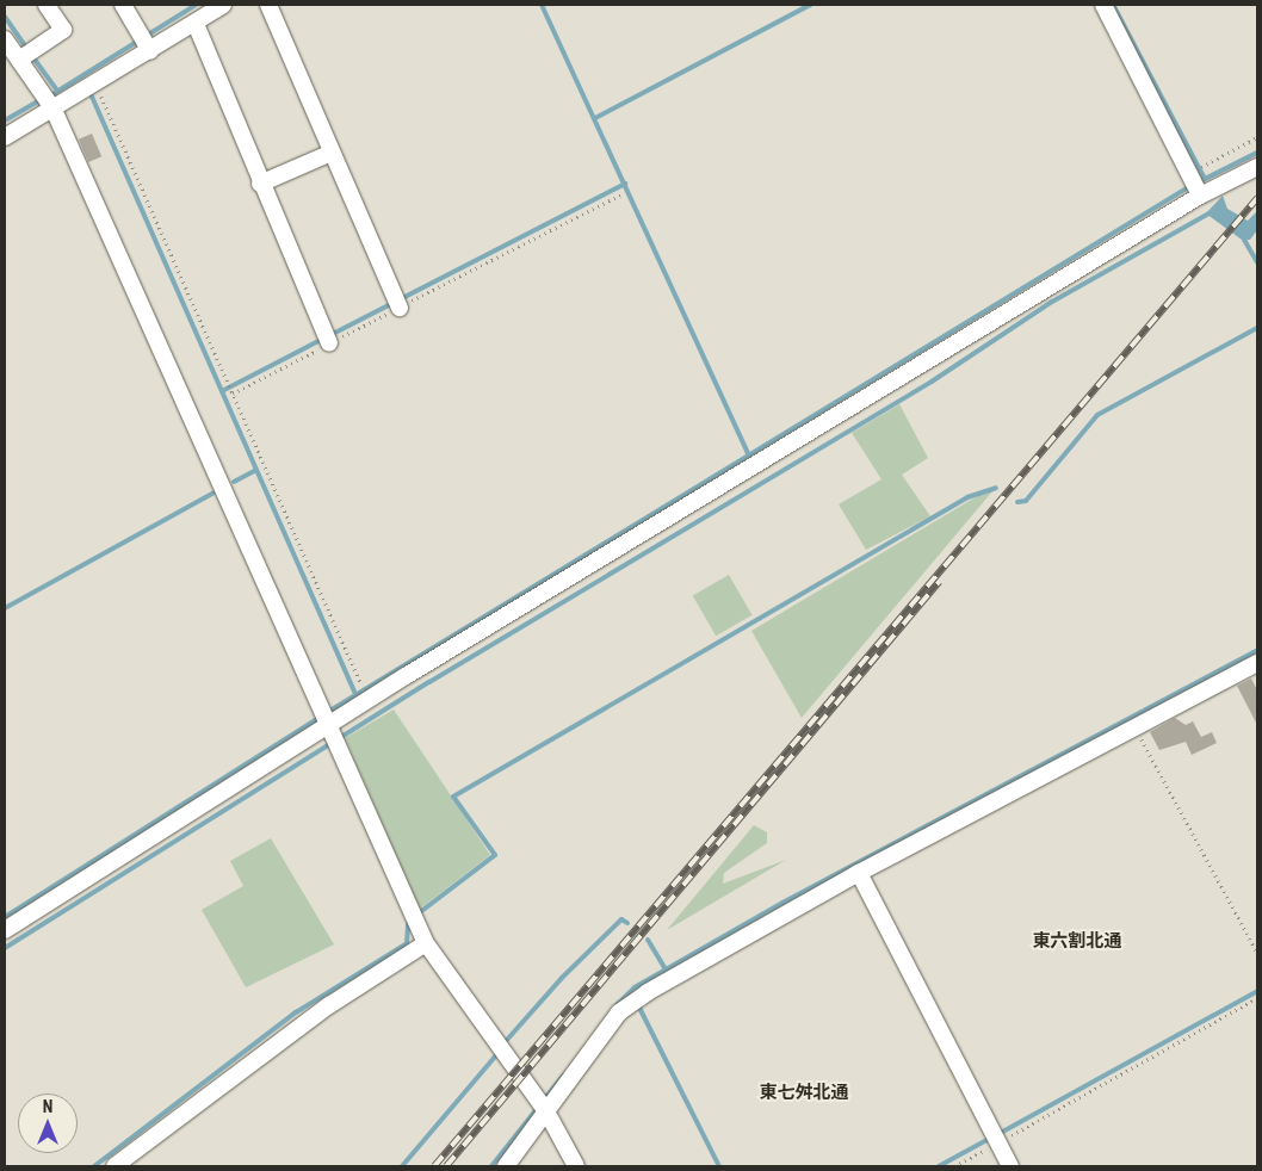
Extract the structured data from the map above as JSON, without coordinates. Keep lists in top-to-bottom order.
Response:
{
  "districts": ["東六割北通", "東七舛北通"],
  "north": "top"
}
